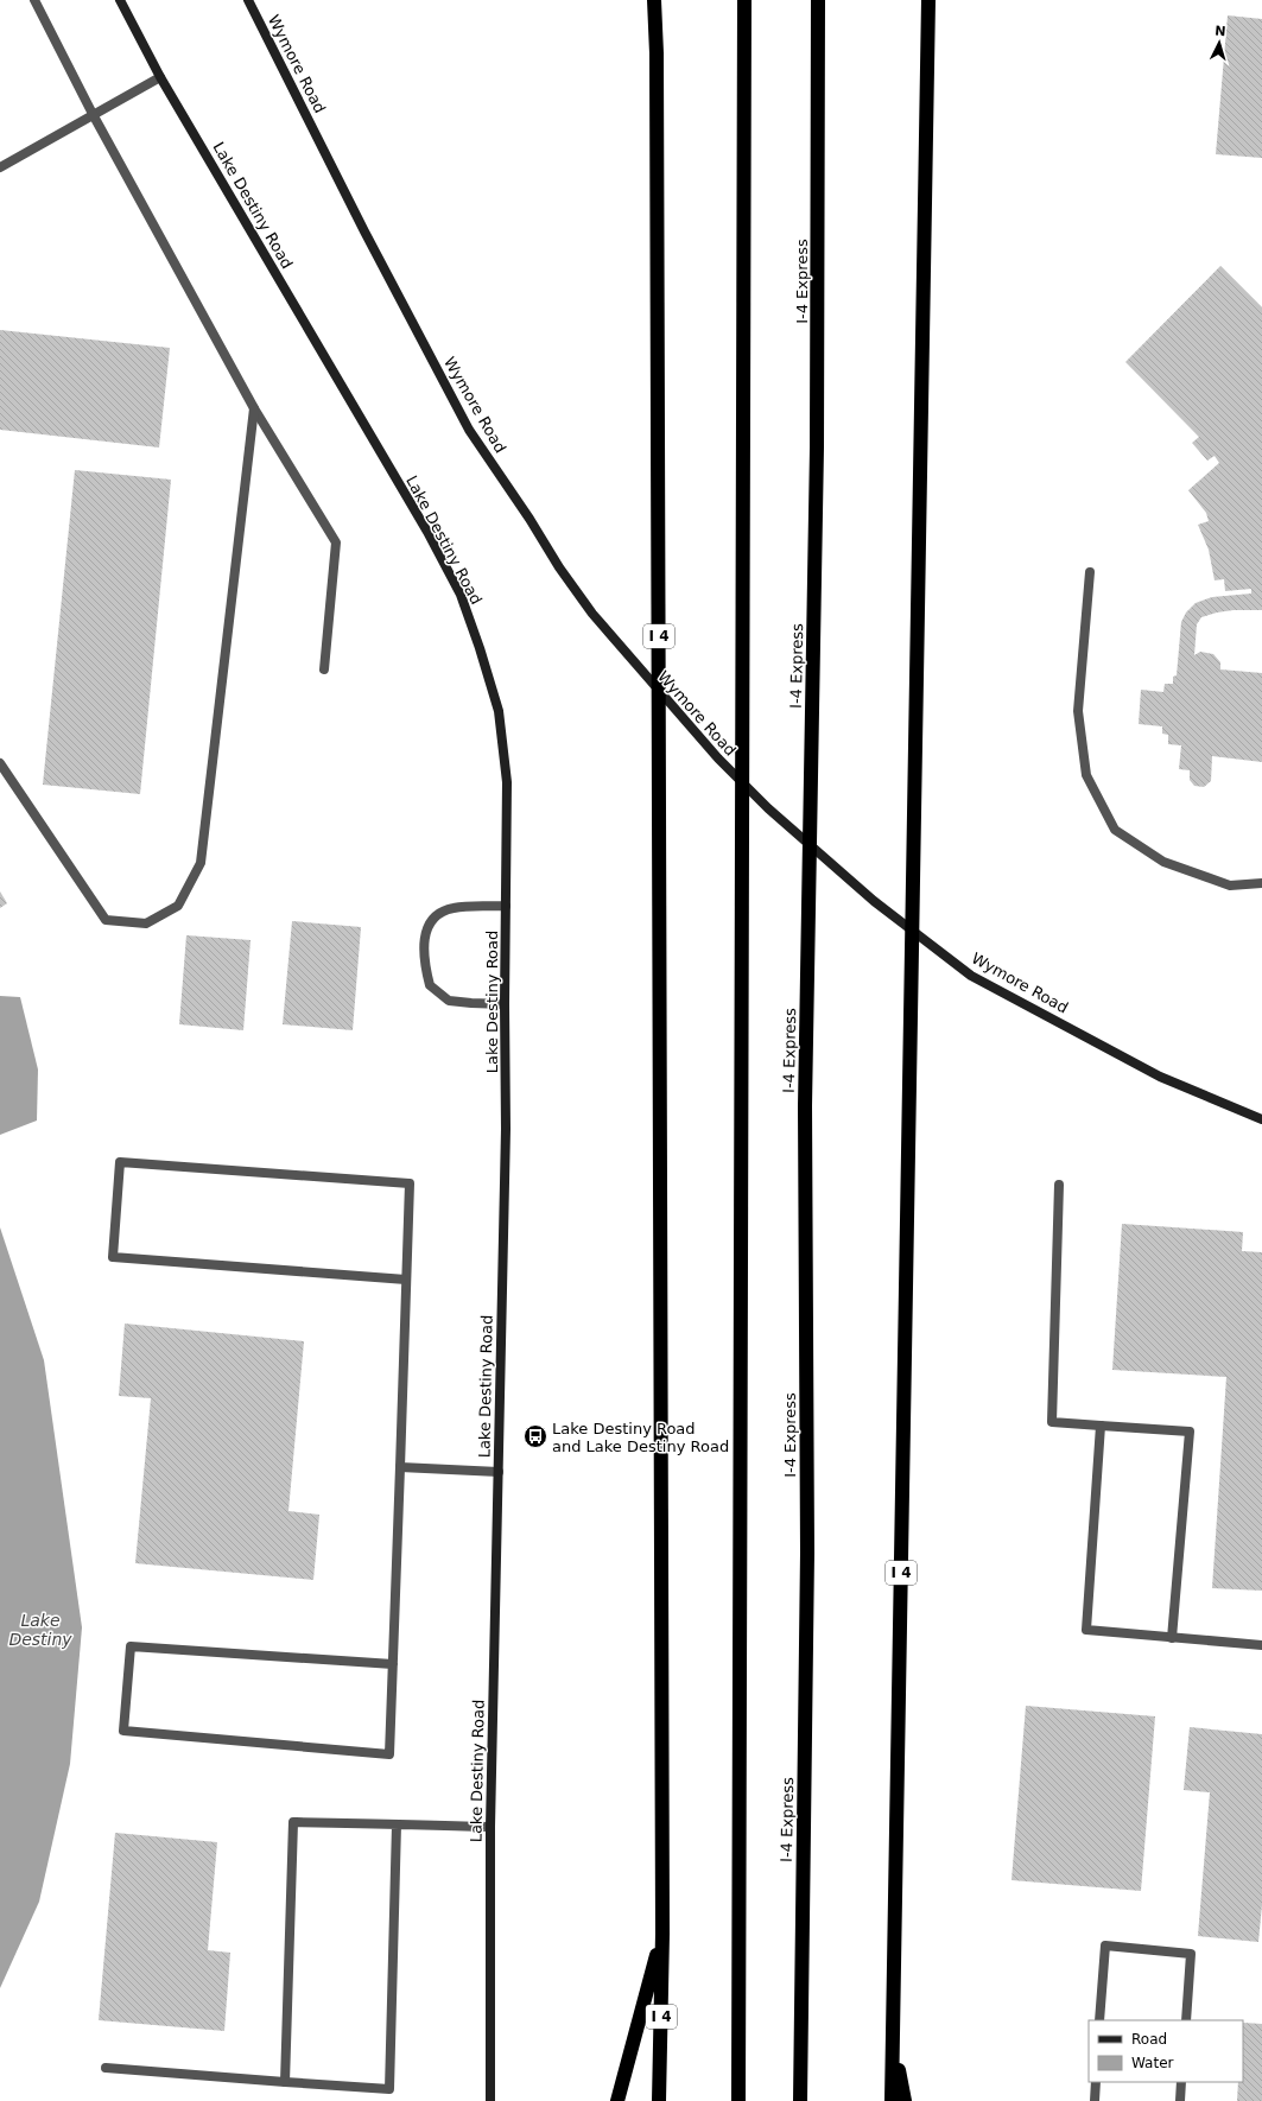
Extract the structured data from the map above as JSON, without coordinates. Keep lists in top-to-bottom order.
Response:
{
  "streets": {
    "highway": ["I-4 Express", "I 4"],
    "street": ["Wymore Road", "Lake Destiny Road"]
  },
  "water": ["Lake Destiny"],
  "places": {
    "bus stop": ["Lake Destiny Road and Lake Destiny Road"]
  },
  "legend": ["Road", "Water"],
  "north": "top"
}
